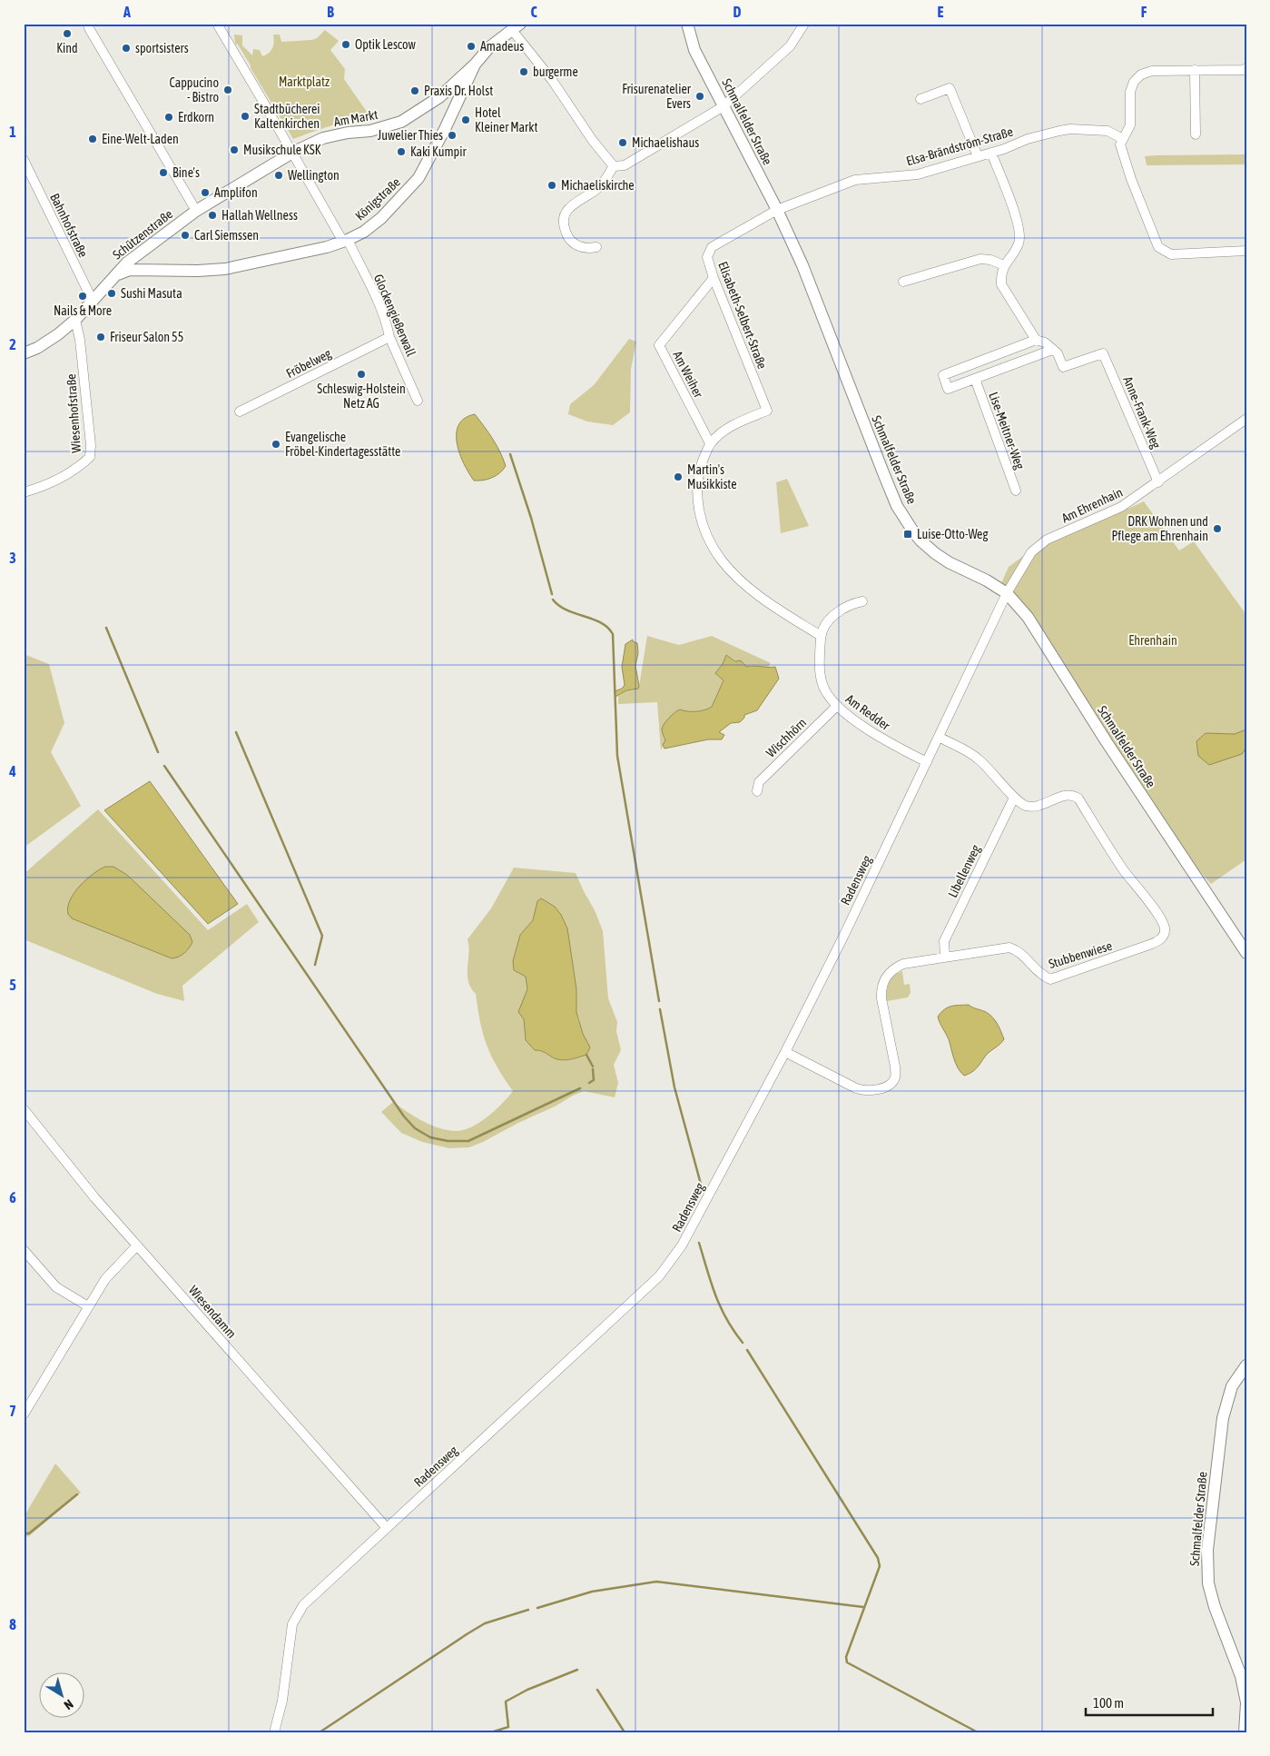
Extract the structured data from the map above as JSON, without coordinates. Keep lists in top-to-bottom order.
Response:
{
  "streets": {
    "main road": [
      "Am Markt",
      "Schmalfelder Straße",
      "Königstraße",
      "Schützenstraße"
    ],
    "street": [
      "Elsa-Brändström-Straße",
      "Bahnhofstraße",
      "Glockengießerwall",
      "Elisabeth-Selbert-Straße",
      "Fröbelweg",
      "Am Weiher",
      "Anne-Frank-Weg",
      "Wiesenhofstraße",
      "Lise-Meitner-Weg",
      "Am Ehrenhain",
      "Am Redder",
      "Wischhörn",
      "Libellenweg",
      "Radensweg",
      "Stubbenwiese",
      "Wiesendamm"
    ]
  },
  "crossings": [
    ["Am Markt", "Königstraße"],
    ["Am Markt", "Schützenstraße"],
    ["Am Markt", "Glockengießerwall"],
    ["Schmalfelder Straße", "Elsa-Brändström-Straße"],
    ["Schmalfelder Straße", "Elisabeth-Selbert-Straße"],
    ["Schmalfelder Straße", "Am Ehrenhain"],
    ["Schmalfelder Straße", "Radensweg"],
    ["Elsa-Brändström-Straße", "Elisabeth-Selbert-Straße"],
    ["Königstraße", "Schützenstraße"],
    ["Königstraße", "Glockengießerwall"],
    ["Bahnhofstraße", "Schützenstraße"],
    ["Schützenstraße", "Glockengießerwall"],
    ["Schützenstraße", "Wiesenhofstraße"],
    ["Glockengießerwall", "Fröbelweg"],
    ["Elisabeth-Selbert-Straße", "Am Weiher"],
    ["Anne-Frank-Weg", "Am Ehrenhain"],
    ["Am Ehrenhain", "Radensweg"],
    ["Am Redder", "Wischhörn"],
    ["Am Redder", "Radensweg"],
    ["Libellenweg", "Stubbenwiese"],
    ["Radensweg", "Stubbenwiese"],
    ["Radensweg", "Wiesendamm"]
  ],
  "parks": ["Marktplatz", "Ehrenhain"],
  "places": {
    "other": [
      "Kind",
      "Optik Lescow",
      "Amadeus",
      "sportsisters",
      "burgerme",
      "Cappucino - Bistro",
      "Praxis Dr. Holst",
      "Frisurenatelier Evers",
      "Stadtbücherei Kaltenkirchen",
      "Erdkorn",
      "Hotel Kleiner Markt",
      "Juwelier Thies",
      "Eine-Welt-Laden",
      "Michaelishaus",
      "Musikschule KSK",
      "Kaki Kumpir",
      "Bine's",
      "Wellington",
      "Michaeliskirche",
      "Amplifon",
      "Hallah Wellness",
      "Carl Siemssen",
      "Sushi Masuta",
      "Nails & More",
      "Friseur Salon 55",
      "Schleswig-Holstein Netz AG",
      "Evangelische Fröbel-Kindertagesstätte",
      "Martin's Musikkiste",
      "DRK Wohnen und Pflege am Ehrenhain"
    ],
    "transit": ["Luise-Otto-Weg"]
  },
  "scale_bar": "100 m",
  "north": "bottom right",
  "grid": {
    "columns": [
      "A",
      "B",
      "C",
      "D",
      "E",
      "F"
    ],
    "rows": [
      "1",
      "2",
      "3",
      "4",
      "5",
      "6",
      "7",
      "8"
    ]
  }
}
